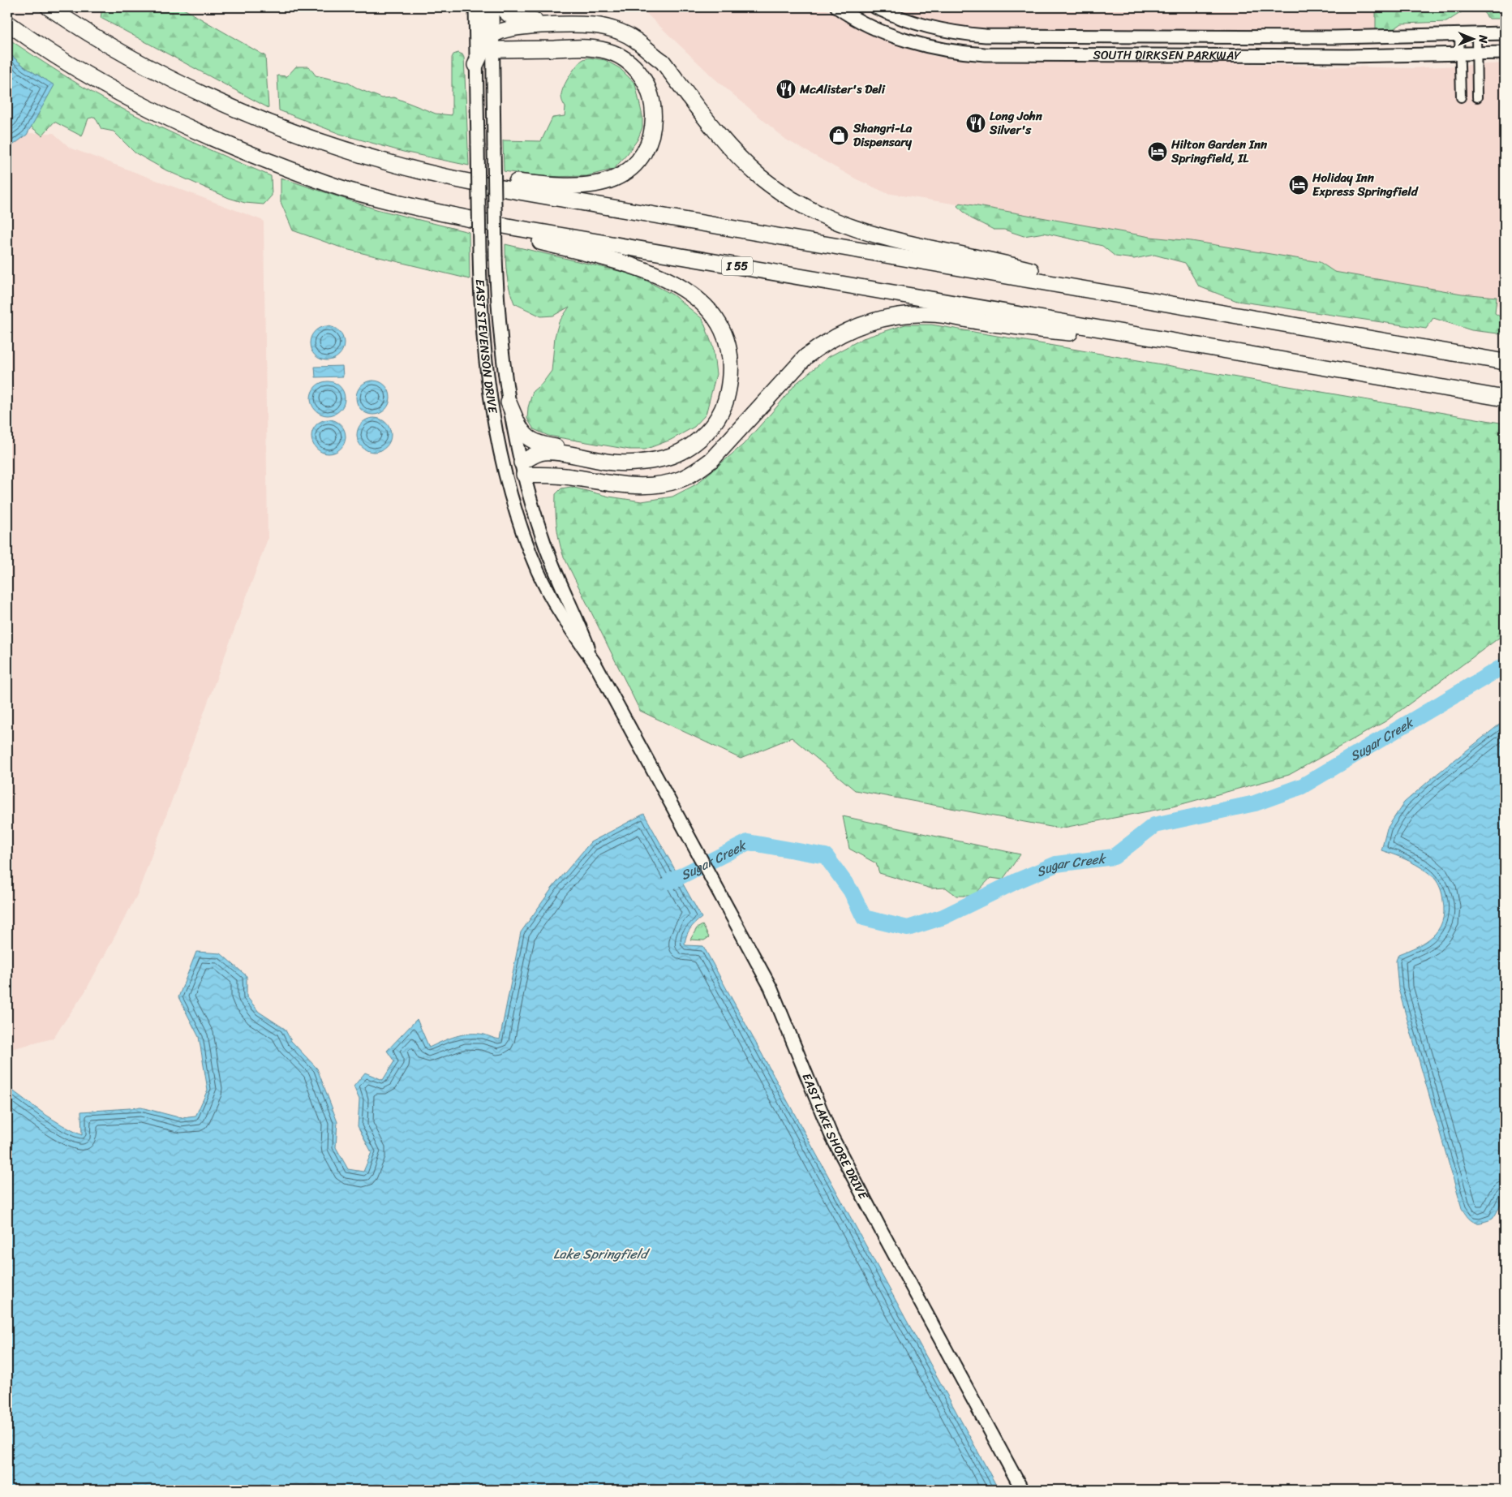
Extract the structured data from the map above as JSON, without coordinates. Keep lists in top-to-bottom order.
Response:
{
  "streets": {
    "highway": ["I 55"],
    "main road": ["SOUTH DIRKSEN PARKWAY", "EAST STEVENSON DRIVE", "EAST LAKE SHORE DRIVE"]
  },
  "crossings": [
    ["EAST STEVENSON DRIVE", "EAST LAKE SHORE DRIVE"]
  ],
  "water": ["Sugar Creek", "Lake Springfield"],
  "places": {
    "restaurant": ["McAlister's Deli", "Long John Silver's"],
    "shop": ["Shangri-La Dispensary"],
    "hotel": ["Hilton Garden Inn Springfield, IL", "Holiday Inn Express Springfield"]
  },
  "north": "right"
}
